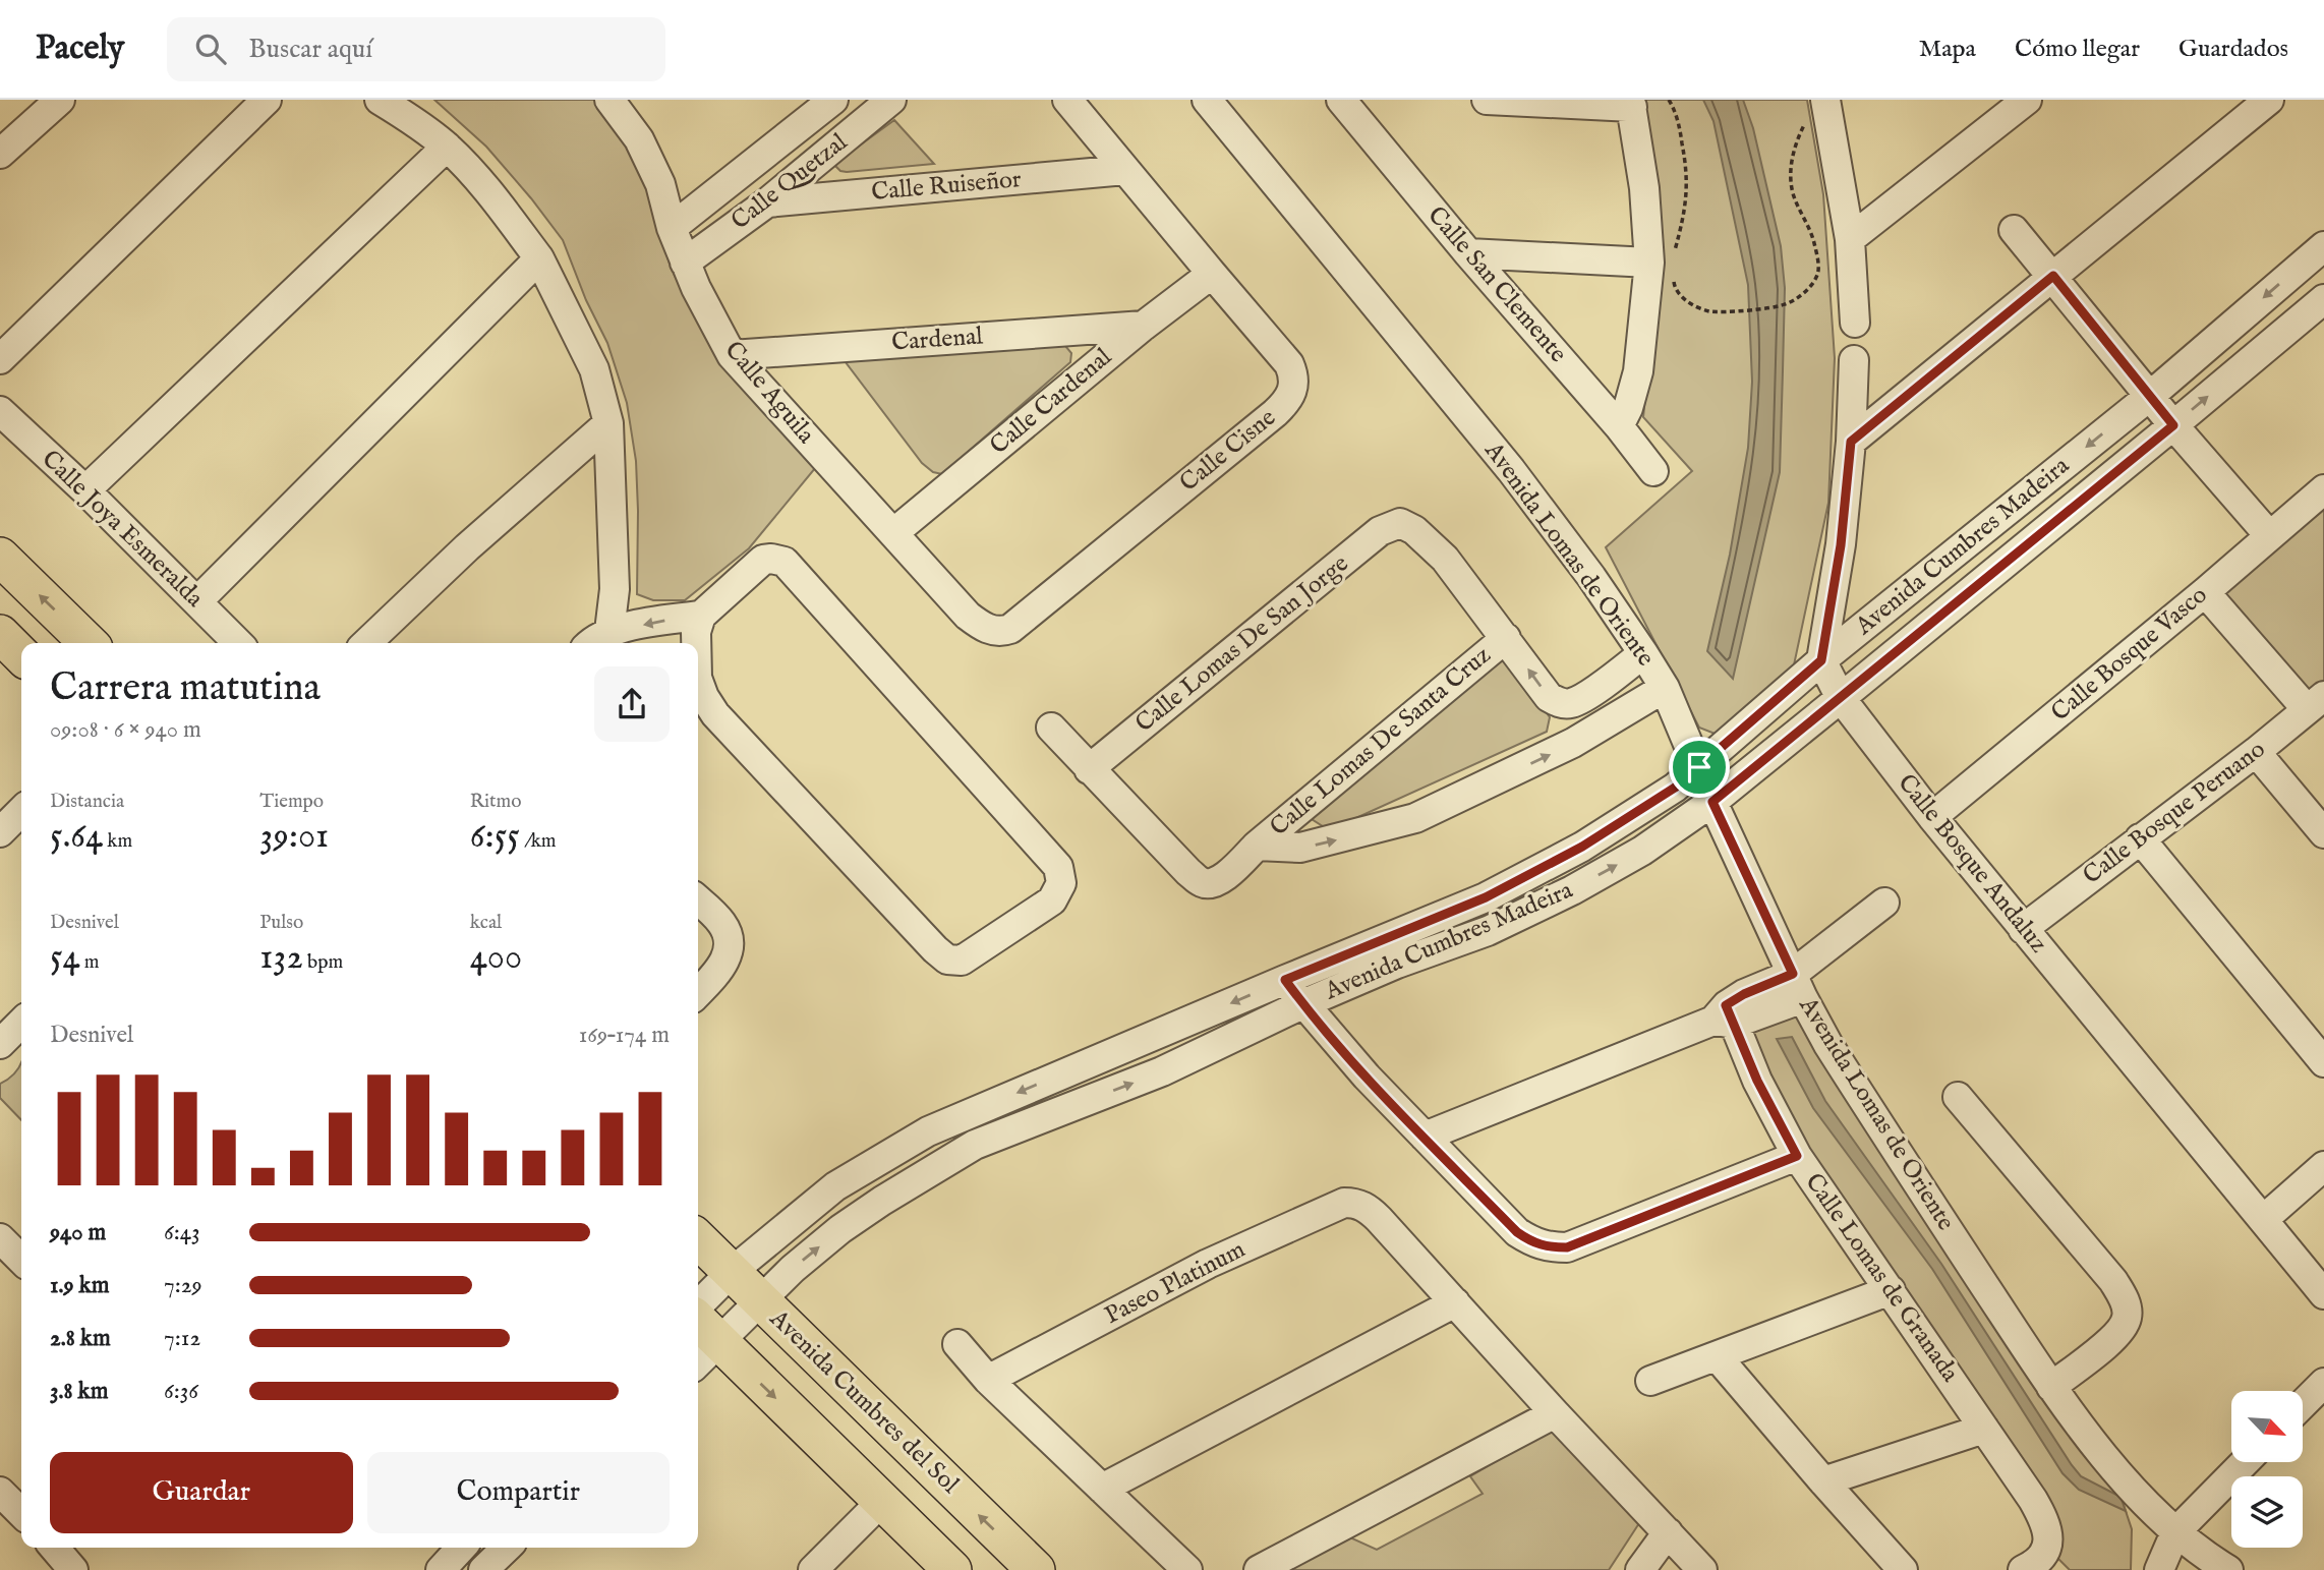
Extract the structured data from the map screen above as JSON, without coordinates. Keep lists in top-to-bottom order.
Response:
{
  "streets": {
    "main road": ["Avenida Cumbres del Sol"],
    "street": [
      "Calle Quetzal",
      "Calle Ruiseñor",
      "Calle San Clemente",
      "Cardenal",
      "Calle Aguila",
      "Calle Cardenal",
      "Calle Cisne",
      "Calle Joya Esmeralda",
      "Avenida Cumbres Madeira",
      "Avenida Lomas de Oriente",
      "Calle Lomas De San Jorge",
      "Calle Bosque Vasco",
      "Calle Lomas De Santa Cruz",
      "Calle Bosque Peruano",
      "Calle Bosque Andaluz",
      "Calle Lomas de Granada",
      "Paseo Platinum"
    ]
  },
  "crossings": [
    ["Calle Quetzal", "Calle Ruiseñor"],
    ["Calle Quetzal", "Calle Aguila"],
    ["Calle Ruiseñor", "Calle Cisne"],
    ["Cardenal", "Calle Aguila"],
    ["Cardenal", "Calle Cardenal"],
    ["Calle Aguila", "Calle Cardenal"],
    ["Calle Aguila", "Calle Cisne"],
    ["Calle Cardenal", "Calle Cisne"],
    ["Avenida Cumbres Madeira", "Avenida Lomas de Oriente"],
    ["Avenida Cumbres Madeira", "Calle Bosque Andaluz"],
    ["Avenida Cumbres Madeira", "Avenida Cumbres del Sol"],
    ["Avenida Lomas de Oriente", "Calle Lomas De Santa Cruz"],
    ["Calle Lomas De San Jorge", "Calle Lomas De Santa Cruz"],
    ["Calle Bosque Vasco", "Calle Bosque Andaluz"],
    ["Calle Bosque Peruano", "Calle Bosque Andaluz"]
  ],
  "north": "bottom right",
  "page": {
    "header": "Pacely",
    "search": "Buscar aquí",
    "nav": ["Mapa", "Cómo llegar", "Guardados"],
    "heading": ["Carrera matutina", "09:08 · 6 × 940 m"],
    "stats": [
      ["Distancia", "5.64 km"],
      ["Tiempo", "39:01"],
      ["Ritmo", "6:55 /km"],
      ["Desnivel", "54 m"],
      ["Pulso", "132 bpm"],
      ["kcal", "400"]
    ],
    "chart": ["Desnivel", "169–174 m"],
    "list": [
      {
        "name": "940 m",
        "note": "6:43"
      },
      {
        "name": "1.9 km",
        "note": "7:29"
      },
      {
        "name": "2.8 km",
        "note": "7:12"
      },
      {
        "name": "3.8 km",
        "note": "6:36"
      }
    ],
    "buttons": ["Guardar", "Compartir"]
  }
}
